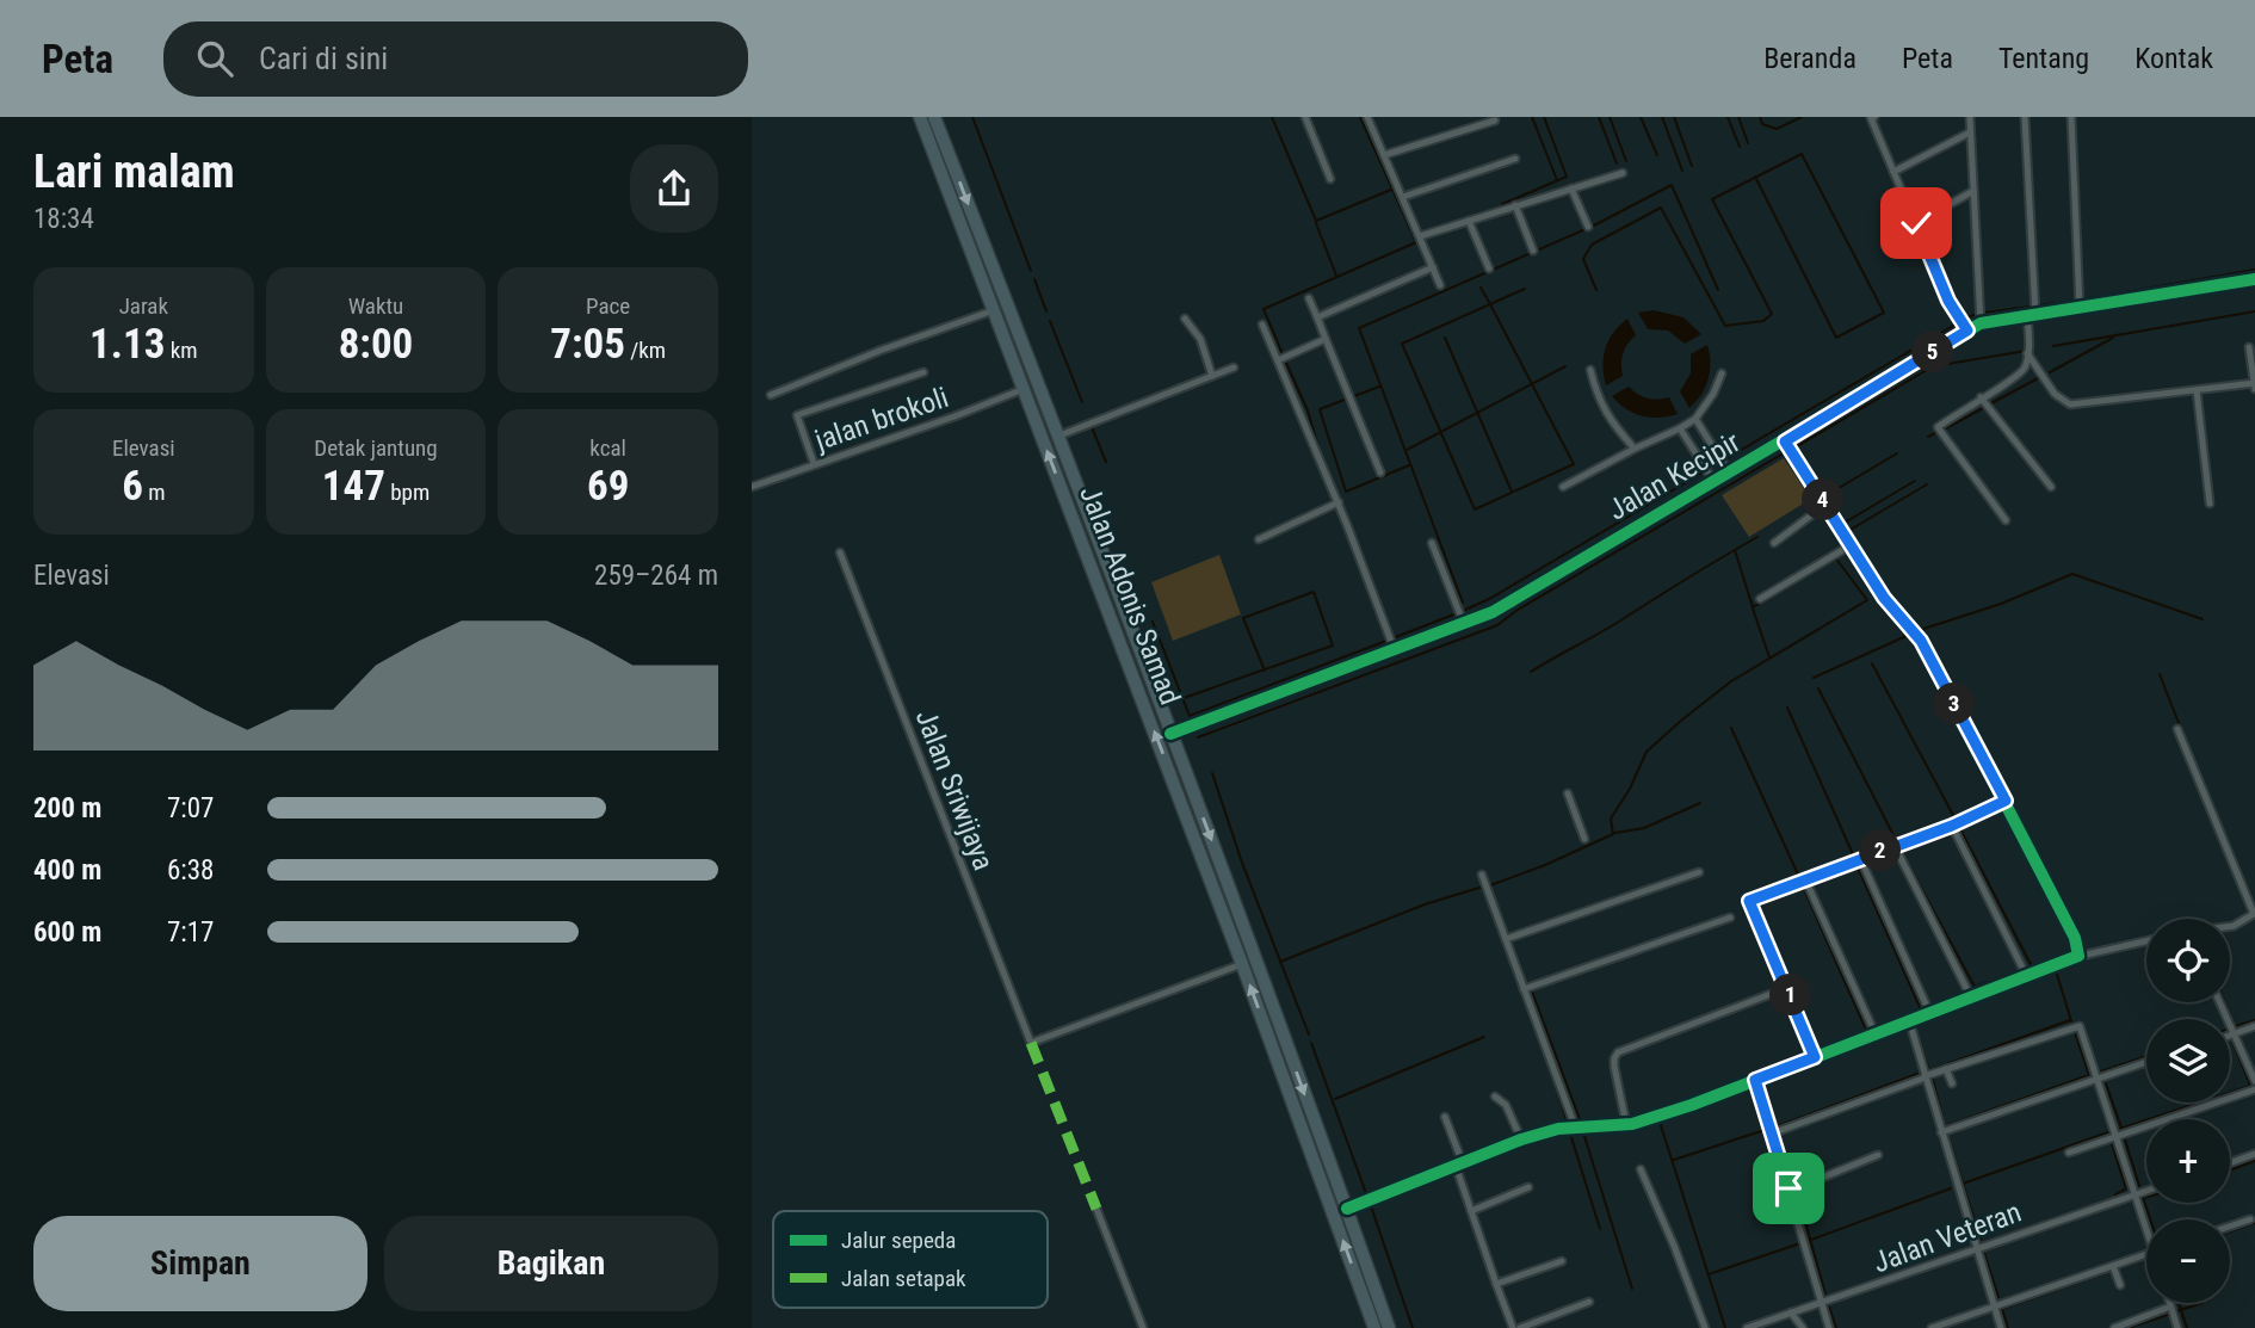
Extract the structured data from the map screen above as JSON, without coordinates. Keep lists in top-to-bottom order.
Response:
{
  "streets": {
    "highway": ["Jalan Adonis Samad"],
    "street": [
      "jalan brokoli",
      "Jalan Kecipir",
      "Jalan Sriwijaya",
      "Jalan Veteran"
    ]
  },
  "crossings": [
    ["jalan brokoli", "Jalan Adonis Samad"],
    ["Jalan Adonis Samad", "Jalan Sriwijaya"]
  ],
  "legend": ["Jalur sepeda", "Jalan setapak"],
  "page": {
    "header": "Peta",
    "search": "Cari di sini",
    "nav": [
      "Beranda",
      "Peta",
      "Tentang",
      "Kontak"
    ],
    "heading": ["Lari malam", "18:34"],
    "stats": [
      ["Jarak", "1.13 km"],
      ["Waktu", "8:00"],
      ["Pace", "7:05 /km"],
      ["Elevasi", "6 m"],
      ["Detak jantung", "147 bpm"],
      ["kcal", "69"]
    ],
    "pins": [
      "5",
      "4",
      "3",
      "2",
      "1"
    ],
    "chart": ["Elevasi", "259–264 m"],
    "list": [
      {
        "name": "200 m",
        "note": "7:07"
      },
      {
        "name": "400 m",
        "note": "6:38"
      },
      {
        "name": "600 m",
        "note": "7:17"
      }
    ],
    "map_buttons": ["+", "−"],
    "buttons": ["Simpan", "Bagikan"]
  }
}
